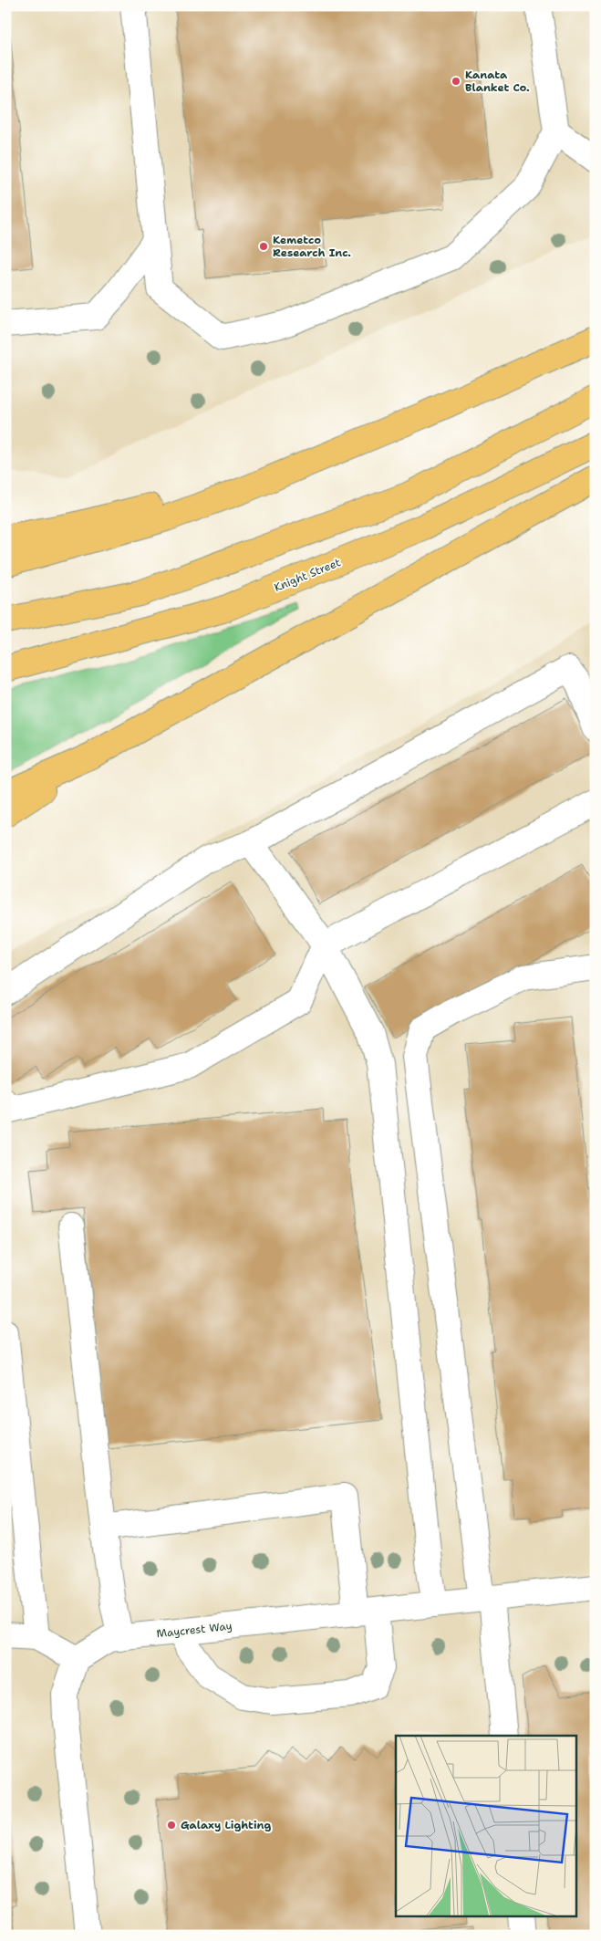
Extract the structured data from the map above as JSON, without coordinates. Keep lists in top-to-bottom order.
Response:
{
  "streets": {
    "highway": ["Knight Street"],
    "street": ["Maycrest Way"]
  },
  "places": ["Kanata Blanket Co.", "Kemetco Research Inc.", "Galaxy Lighting"]
}
